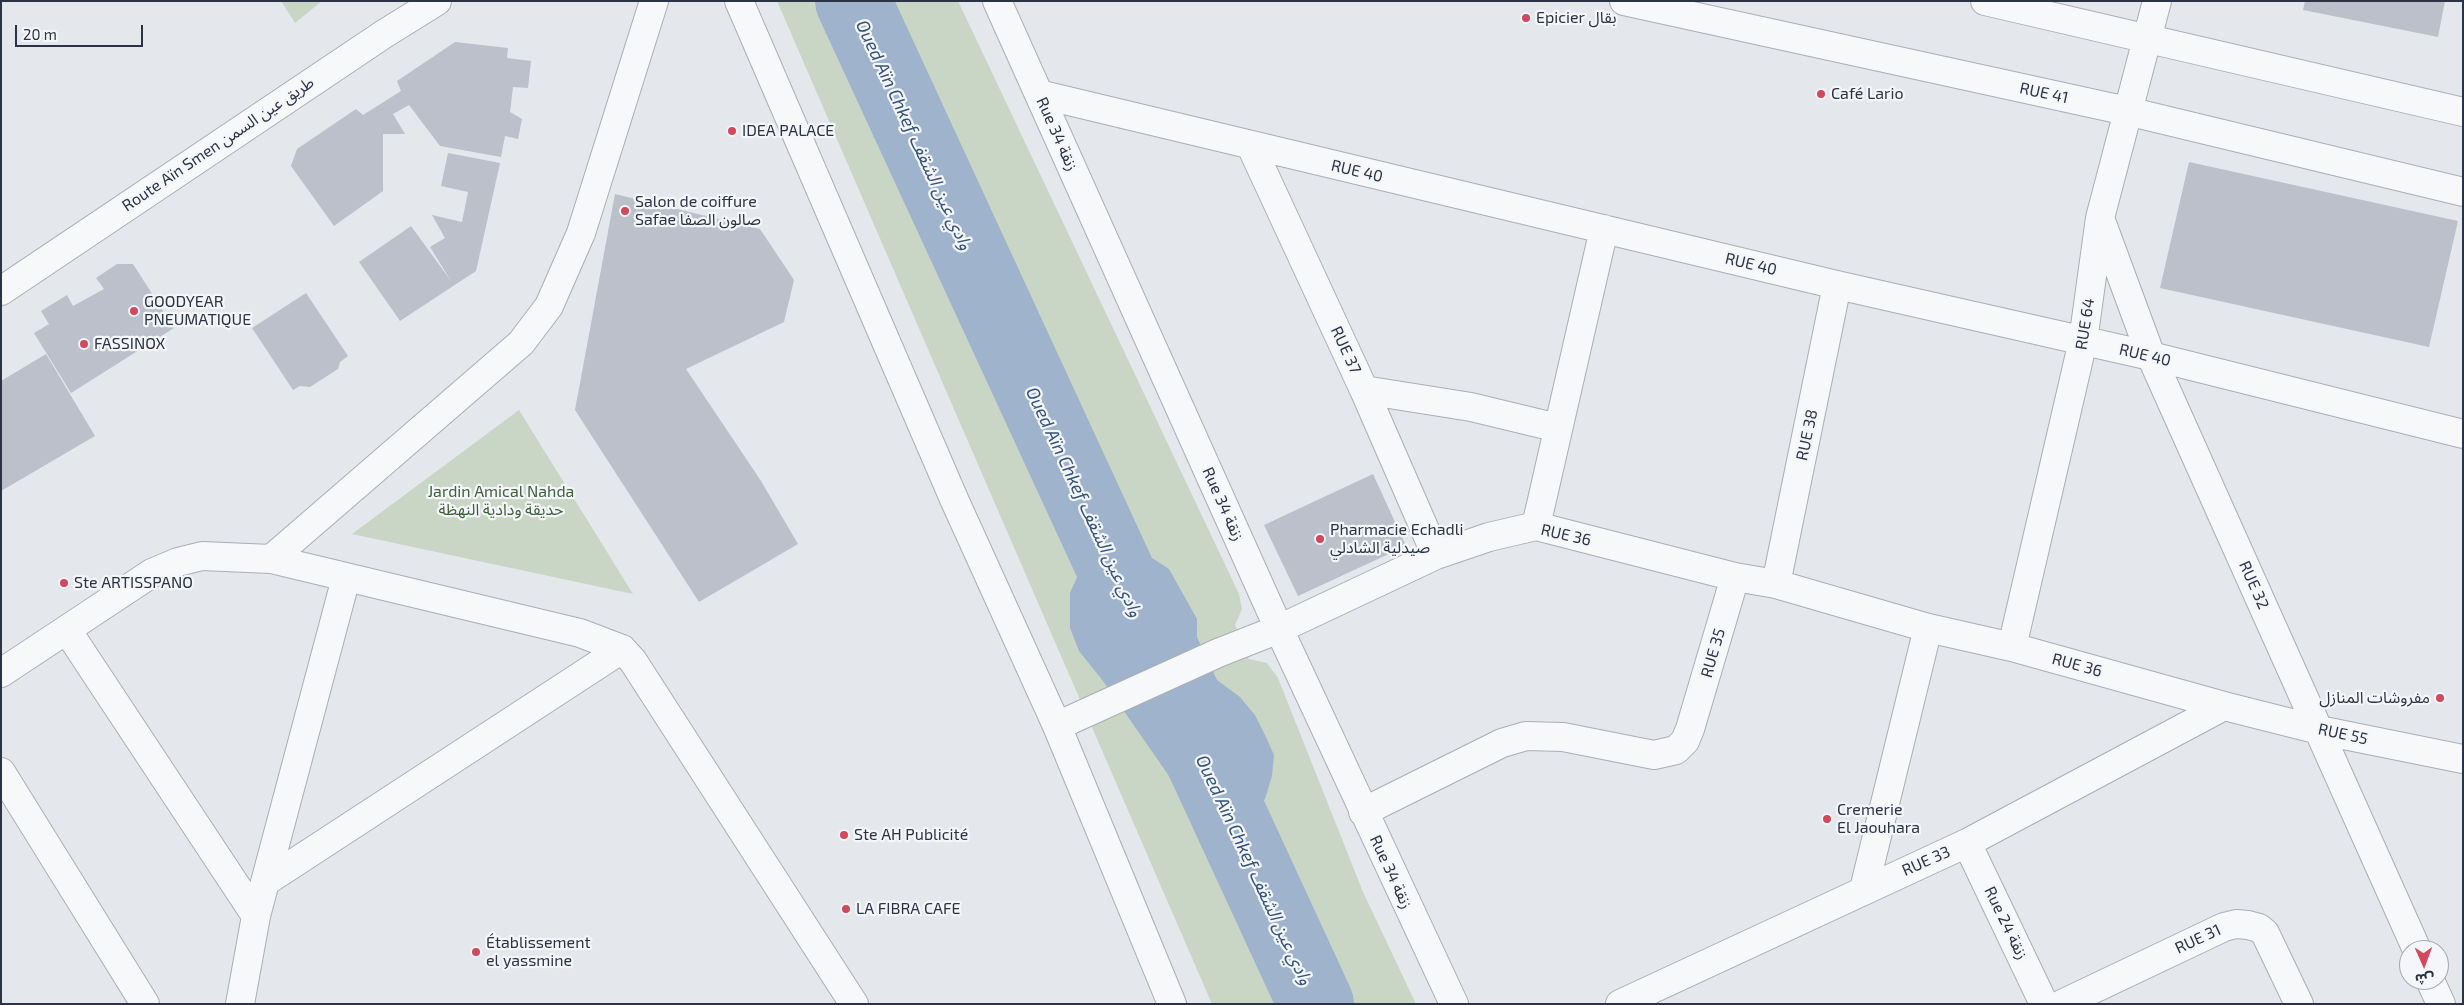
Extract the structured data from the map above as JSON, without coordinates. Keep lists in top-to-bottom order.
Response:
{
  "streets": {
    "street": [
      "RUE 41",
      "Rue 34 زنقة",
      "Route Aïn Smen طريق عين السمن",
      "RUE 40",
      "RUE 64",
      "RUE 37",
      "RUE 38",
      "RUE 36",
      "RUE 32",
      "RUE 35",
      "RUE 55",
      "RUE 33",
      "Rue 24 زنقة",
      "RUE 31"
    ]
  },
  "crossings": [
    ["RUE 41", "RUE 64"],
    ["Rue 34 زنقة", "RUE 40"],
    ["Rue 34 زنقة", "RUE 36"],
    ["Rue 34 زنقة", "RUE 35"],
    ["RUE 40", "RUE 64"],
    ["RUE 40", "RUE 37"],
    ["RUE 40", "RUE 38"],
    ["RUE 40", "RUE 32"],
    ["RUE 64", "RUE 36"],
    ["RUE 64", "RUE 32"],
    ["RUE 37", "RUE 36"],
    ["RUE 38", "RUE 36"],
    ["RUE 36", "RUE 35"],
    ["RUE 36", "RUE 55"],
    ["RUE 36", "RUE 33"],
    ["RUE 32", "RUE 55"],
    ["RUE 55", "RUE 33"],
    ["RUE 33", "Rue 24 زنقة"]
  ],
  "water": ["Oued Aïn Chkef وادي عين الشقف"],
  "parks": ["Jardin Amical Nahda حديقة ودادية النهظة"],
  "places": [
    "Epicier بقال",
    "Café Lario",
    "IDEA PALACE",
    "Salon de coiffure Safae صالون الصفا",
    "GOODYEAR PNEUMATIQUE",
    "FASSINOX",
    "Pharmacie Echadli صيدلية الشادلي",
    "Ste ARTISSPANO",
    "مفروشات المنازل",
    "Cremerie El Jaouhara",
    "Ste AH Publicité",
    "LA FIBRA CAFE",
    "Établissement el yassmine"
  ],
  "scale_bar": "20 m",
  "north": "bottom"
}
